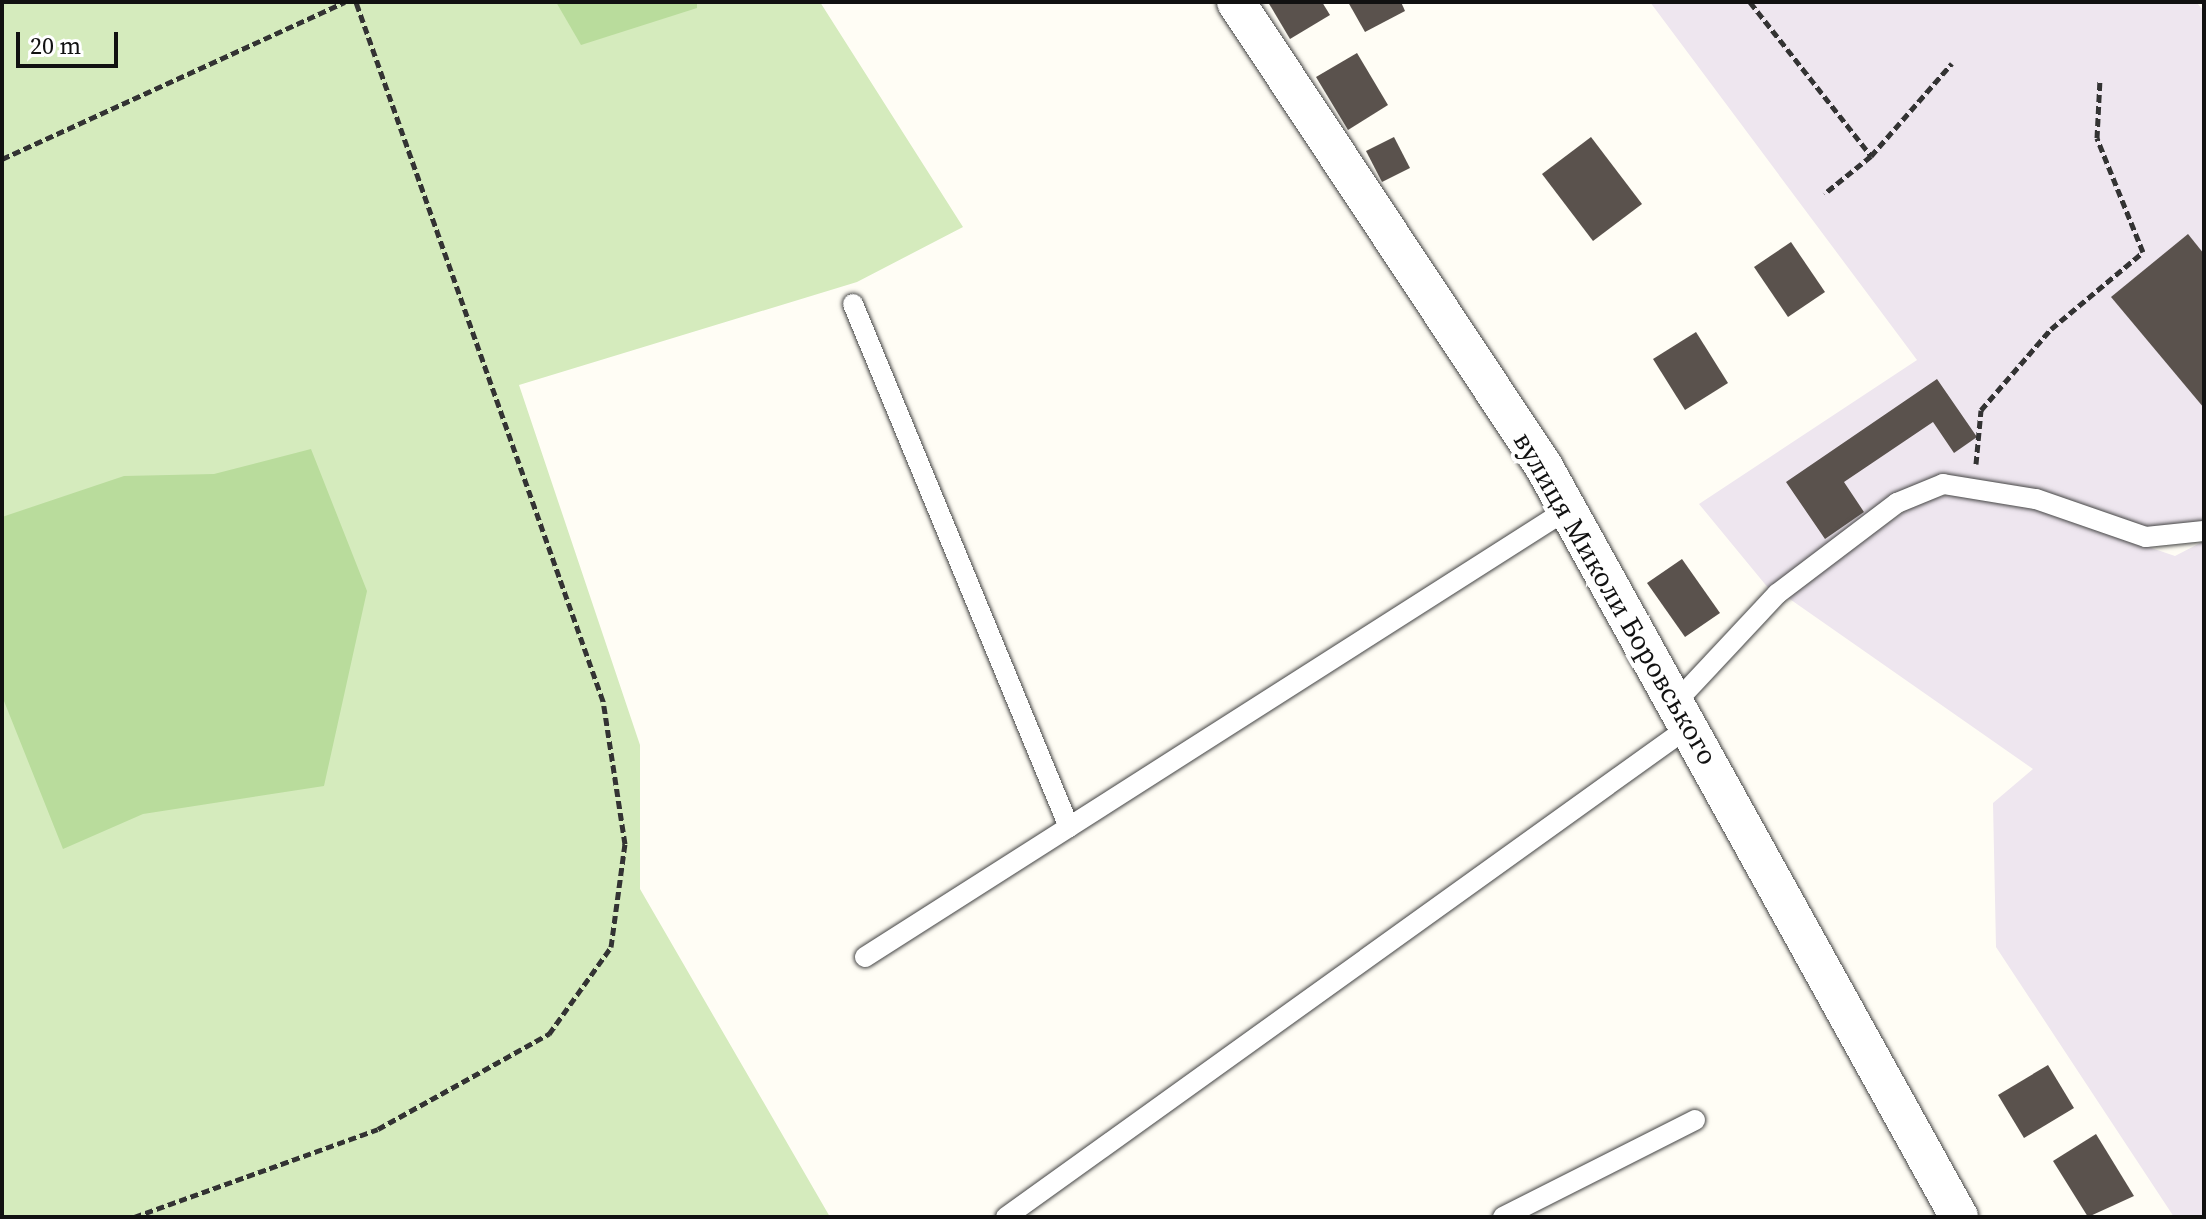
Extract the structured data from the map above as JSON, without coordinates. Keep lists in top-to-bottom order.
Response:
{
  "streets": {
    "street": ["вулиця Миколи Боровського"]
  },
  "scale_bar": "20 m"
}
